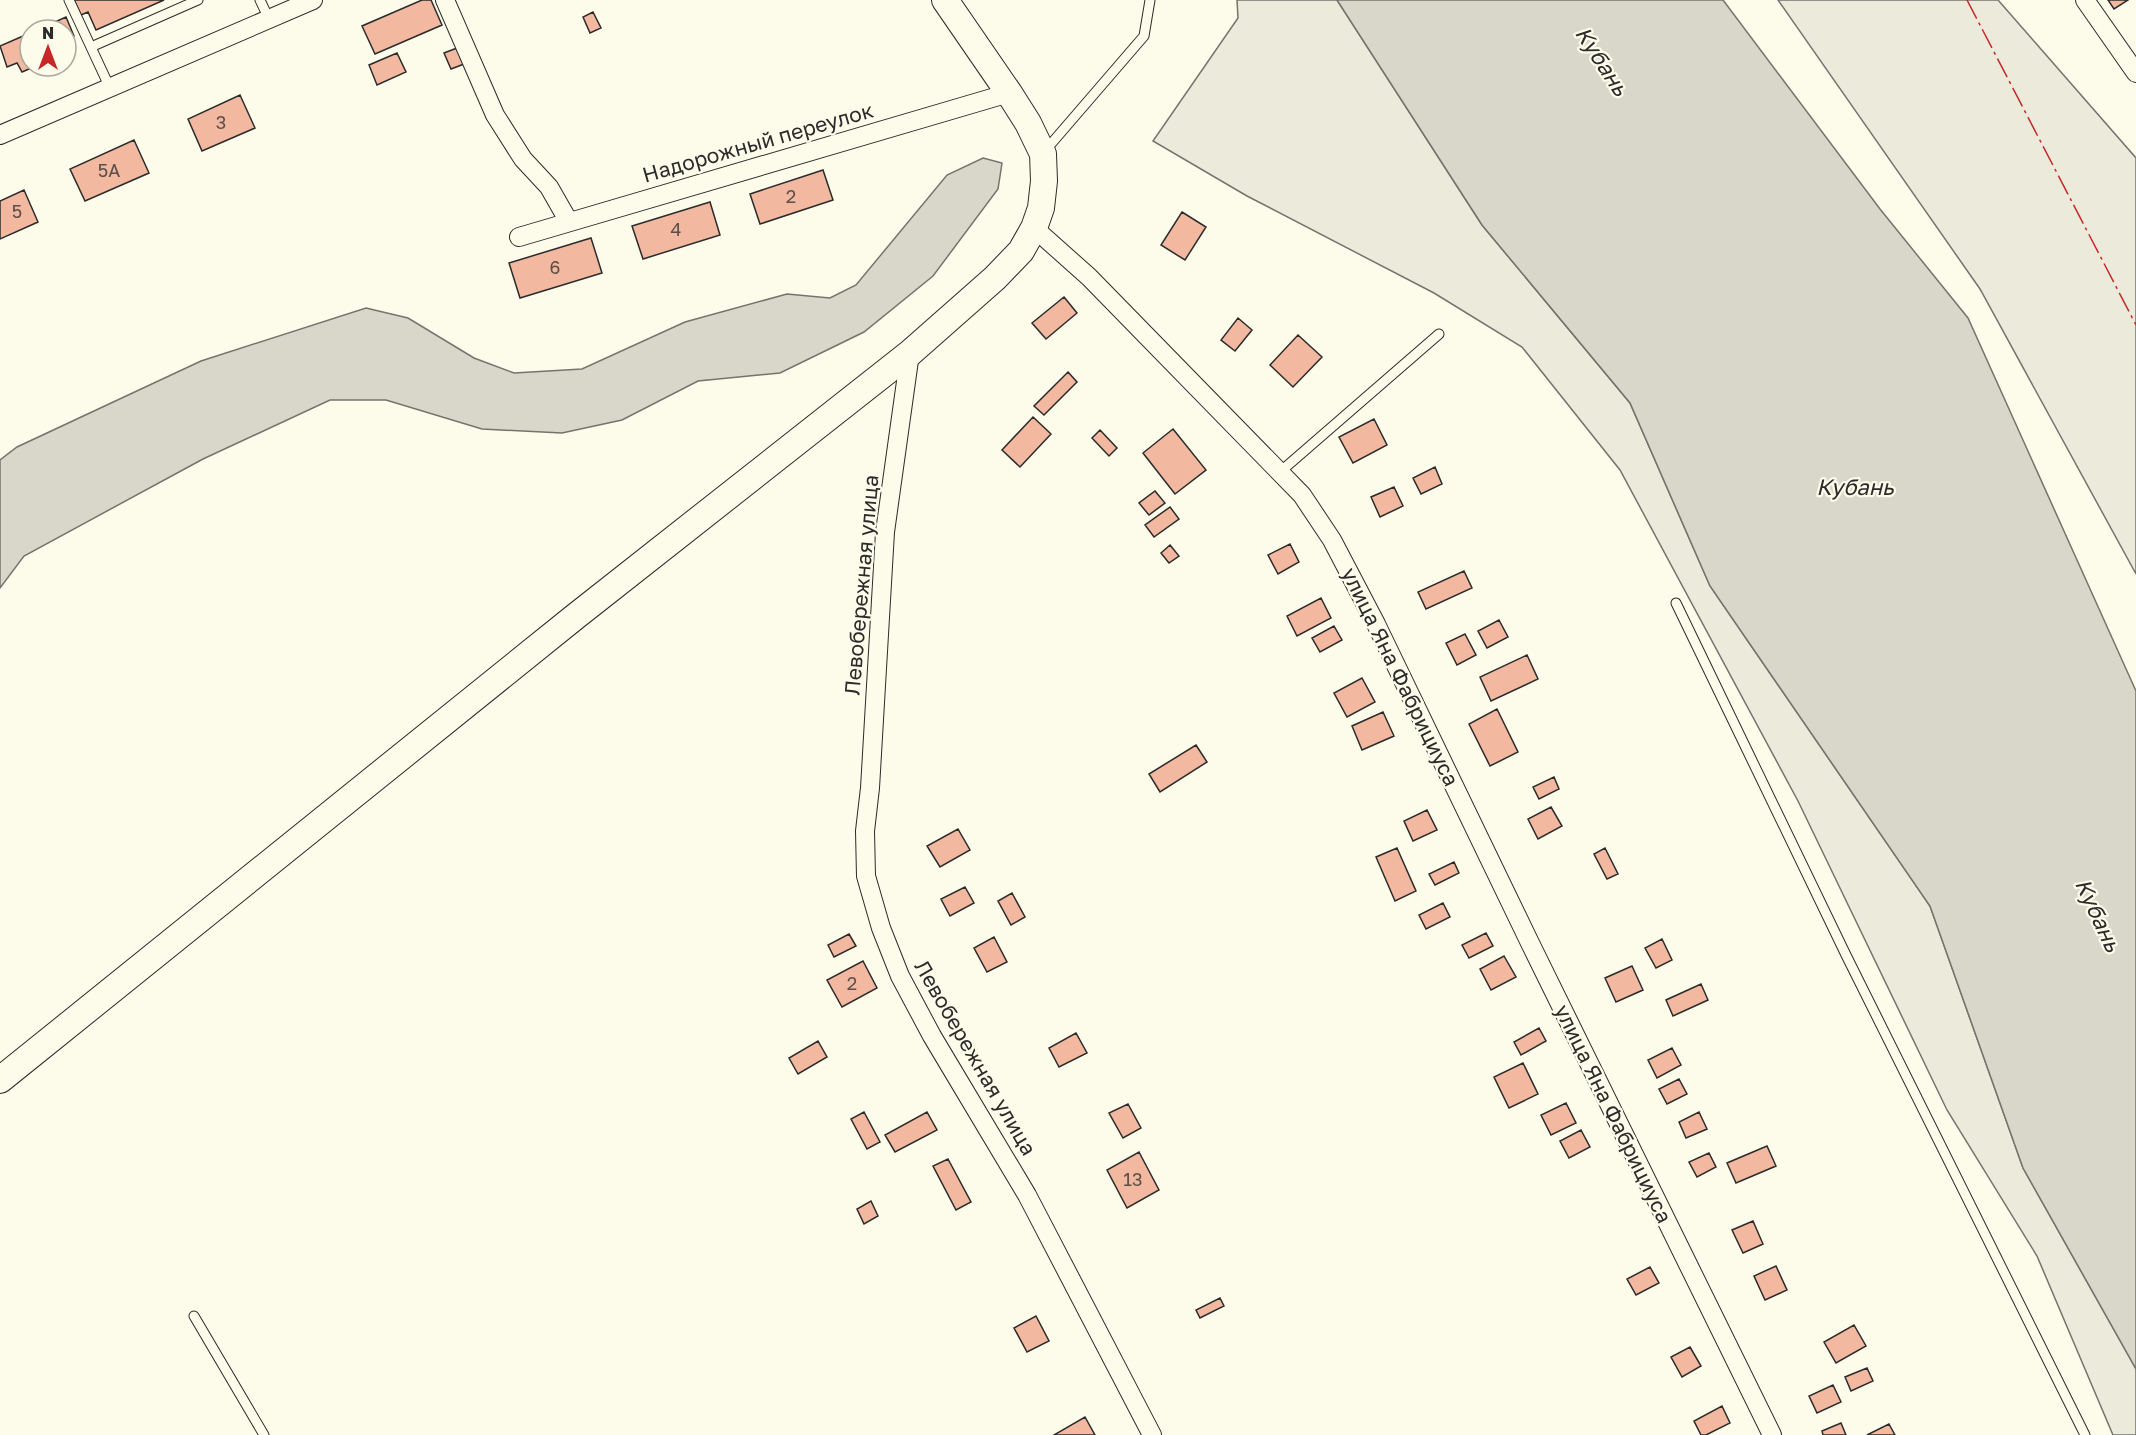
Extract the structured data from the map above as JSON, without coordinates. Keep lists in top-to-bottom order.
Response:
{
  "streets": {
    "street": ["Надорожный переулок", "Левобережная улица", "улица Яна Фабрициуса"]
  },
  "water": ["Кубань"],
  "house_numbers": [
    "3",
    "5А",
    "2",
    "5",
    "4",
    "6",
    "2",
    "13"
  ],
  "north": "top"
}
